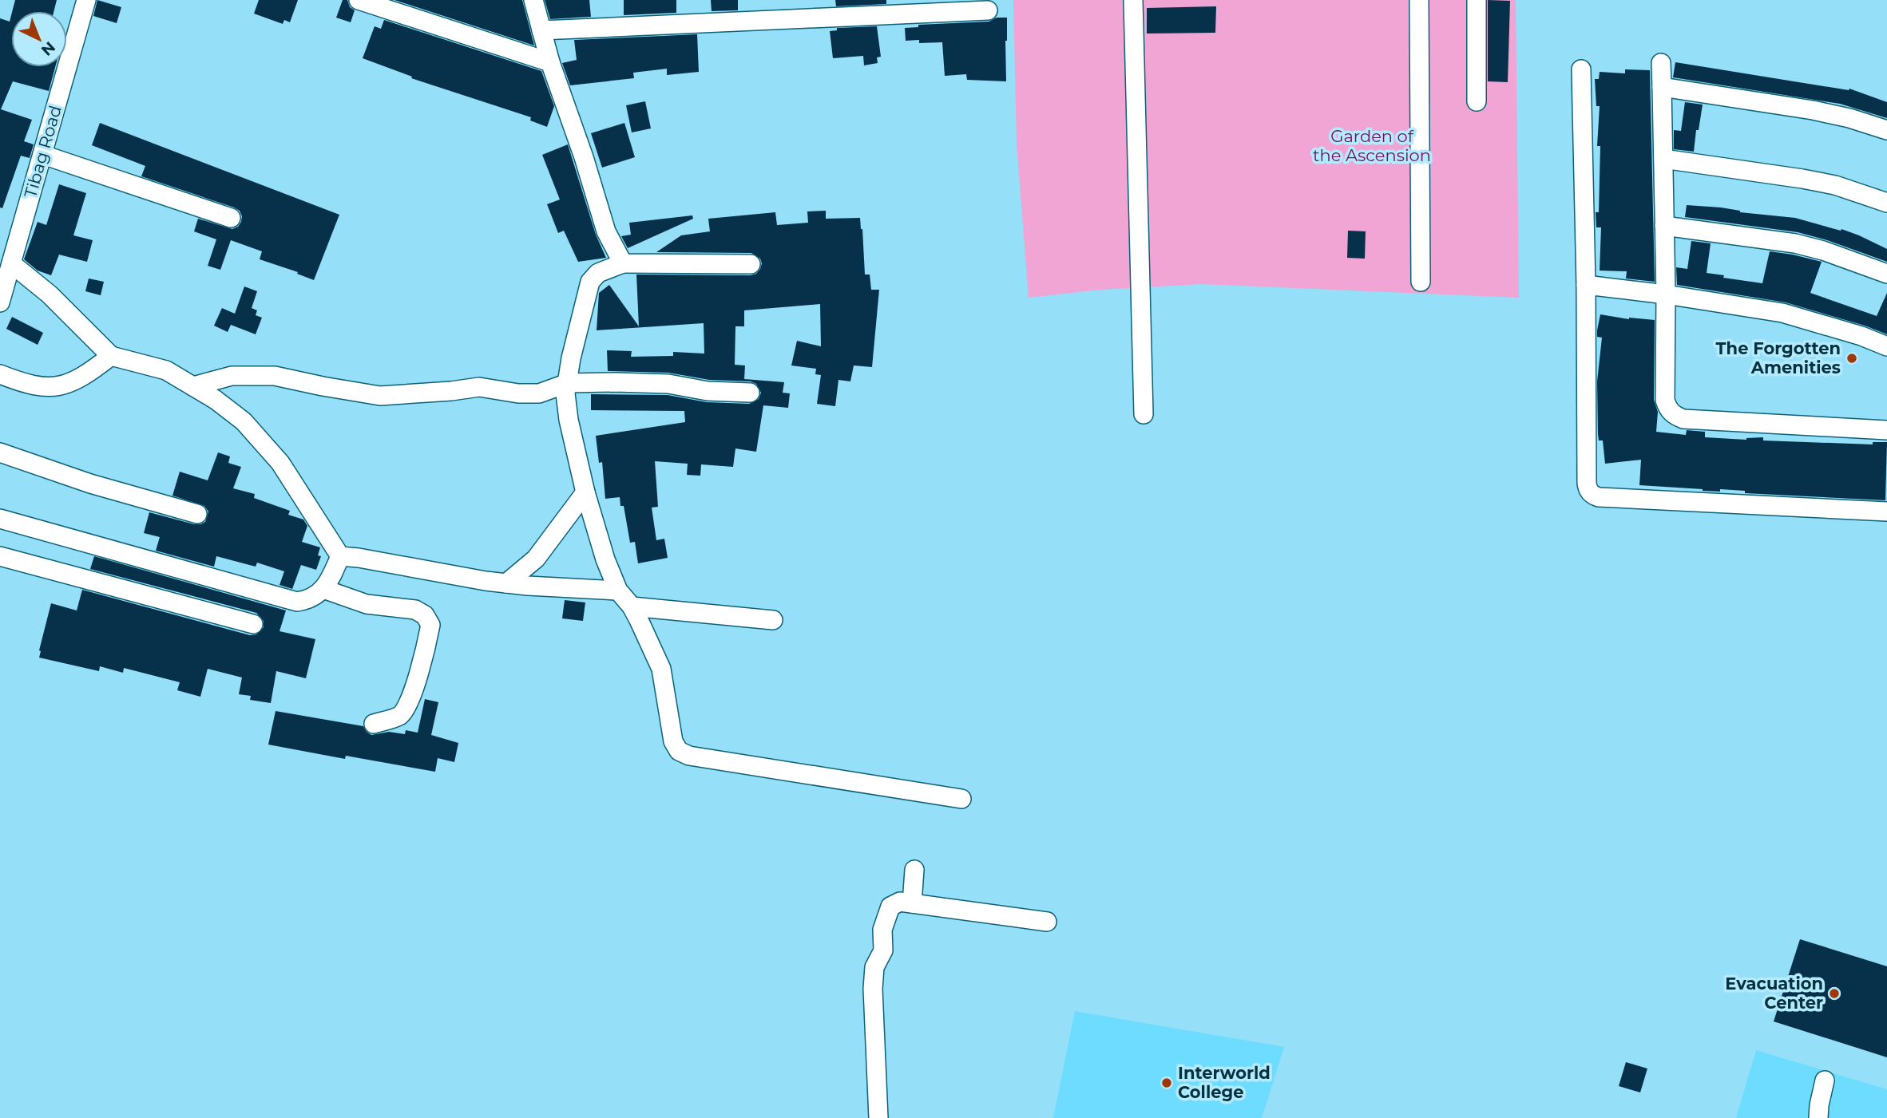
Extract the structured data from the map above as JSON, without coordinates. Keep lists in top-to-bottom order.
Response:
{
  "streets": {
    "street": ["Tibag Road"]
  },
  "parks": ["Garden of the Ascension"],
  "places": ["The Forgotten Amenities", "Evacuation Center", "Interworld College"],
  "north": "bottom right"
}
